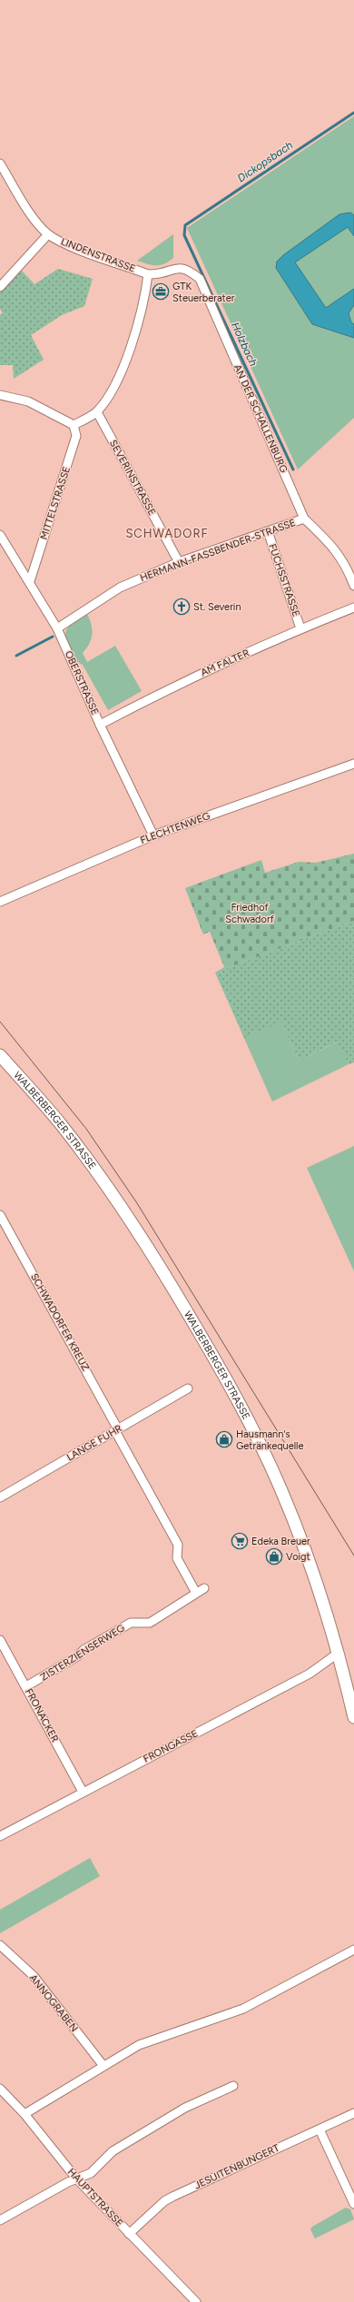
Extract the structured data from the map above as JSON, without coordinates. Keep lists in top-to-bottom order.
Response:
{
  "streets": {
    "main road": ["WALBERBERGER STRASSE"],
    "street": [
      "LINDENSTRASSE",
      "AN DER SCHALLENBURG",
      "SEVERINSTRASSE",
      "MITTELSTRASSE",
      "HERMANN-FASSBENDER-STRASSE",
      "FUCHSSTRASSE",
      "AM FALTER",
      "OBERSTRASSE",
      "FLECHTENWEG",
      "SCHWADORFER KREUZ",
      "LANGE FUHR",
      "ZISTERZIENSERWEG",
      "FRONACKER",
      "FRONGASSE",
      "ANNOGRABEN",
      "JESUITENBUNGERT",
      "HAUPTSTRASSE"
    ]
  },
  "crossings": [
    ["LINDENSTRASSE", "AN DER SCHALLENBURG"],
    ["AN DER SCHALLENBURG", "HERMANN-FASSBENDER-STRASSE"],
    ["SEVERINSTRASSE", "HERMANN-FASSBENDER-STRASSE"],
    ["MITTELSTRASSE", "OBERSTRASSE"],
    ["HERMANN-FASSBENDER-STRASSE", "FUCHSSTRASSE"],
    ["HERMANN-FASSBENDER-STRASSE", "OBERSTRASSE"],
    ["FUCHSSTRASSE", "AM FALTER"],
    ["AM FALTER", "OBERSTRASSE"],
    ["OBERSTRASSE", "FLECHTENWEG"],
    ["WALBERBERGER STRASSE", "FRONGASSE"],
    ["SCHWADORFER KREUZ", "LANGE FUHR"],
    ["ZISTERZIENSERWEG", "FRONACKER"],
    ["FRONACKER", "FRONGASSE"],
    ["JESUITENBUNGERT", "HAUPTSTRASSE"]
  ],
  "districts": ["SCHWADORF"],
  "water": ["Dickopsbach", "Holzbach"],
  "parks": ["Friedhof Schwadorf"],
  "places": {
    "office": ["GTK Steuerberater"],
    "church": ["St. Severin"],
    "shop": ["Hausmann's Getränkequelle", "Voigt"],
    "supermarket": ["Edeka Breuer"]
  }
}
